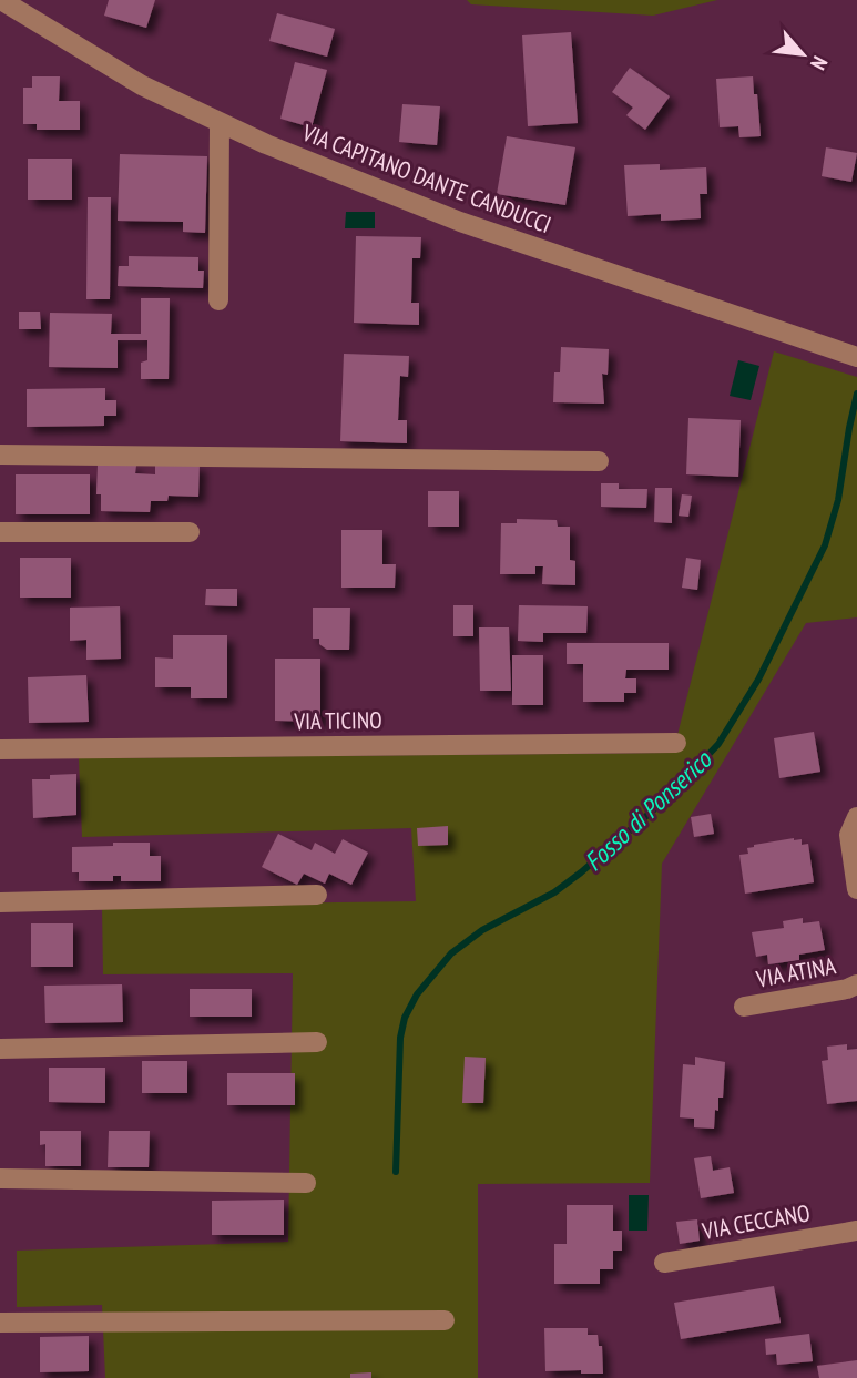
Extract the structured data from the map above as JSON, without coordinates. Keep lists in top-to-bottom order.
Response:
{
  "streets": {
    "street": [
      "VIA CAPITANO DANTE CANDUCCI",
      "VIA TICINO",
      "VIA ATINA",
      "VIA CECCANO"
    ]
  },
  "water": ["Fosso di Ponserico"],
  "north": "bottom right"
}
